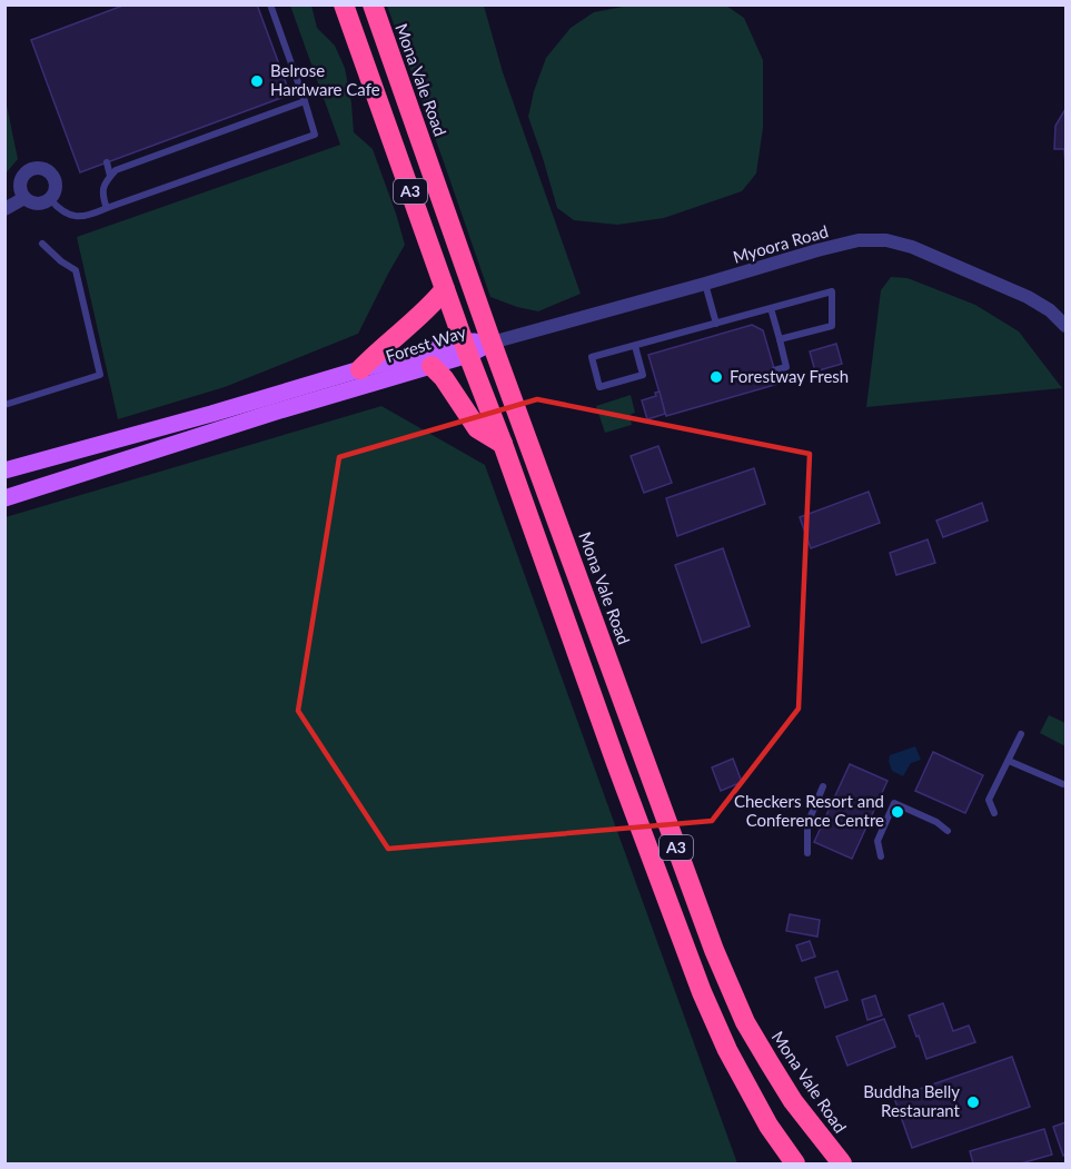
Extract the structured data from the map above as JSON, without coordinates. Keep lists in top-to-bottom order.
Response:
{
  "streets": {
    "highway": ["Mona Vale Road", "A3"],
    "main road": ["Forest Way"],
    "street": ["Myoora Road"]
  },
  "crossings": [
    ["Mona Vale Road", "Myoora Road"],
    ["Mona Vale Road", "Forest Way"],
    ["A3", "Forest Way"],
    ["Myoora Road", "Forest Way"]
  ],
  "places": [
    "Belrose Hardware Cafe",
    "Forestway Fresh",
    "Checkers Resort and Conference Centre",
    "Buddha Belly Restaurant"
  ]
}
